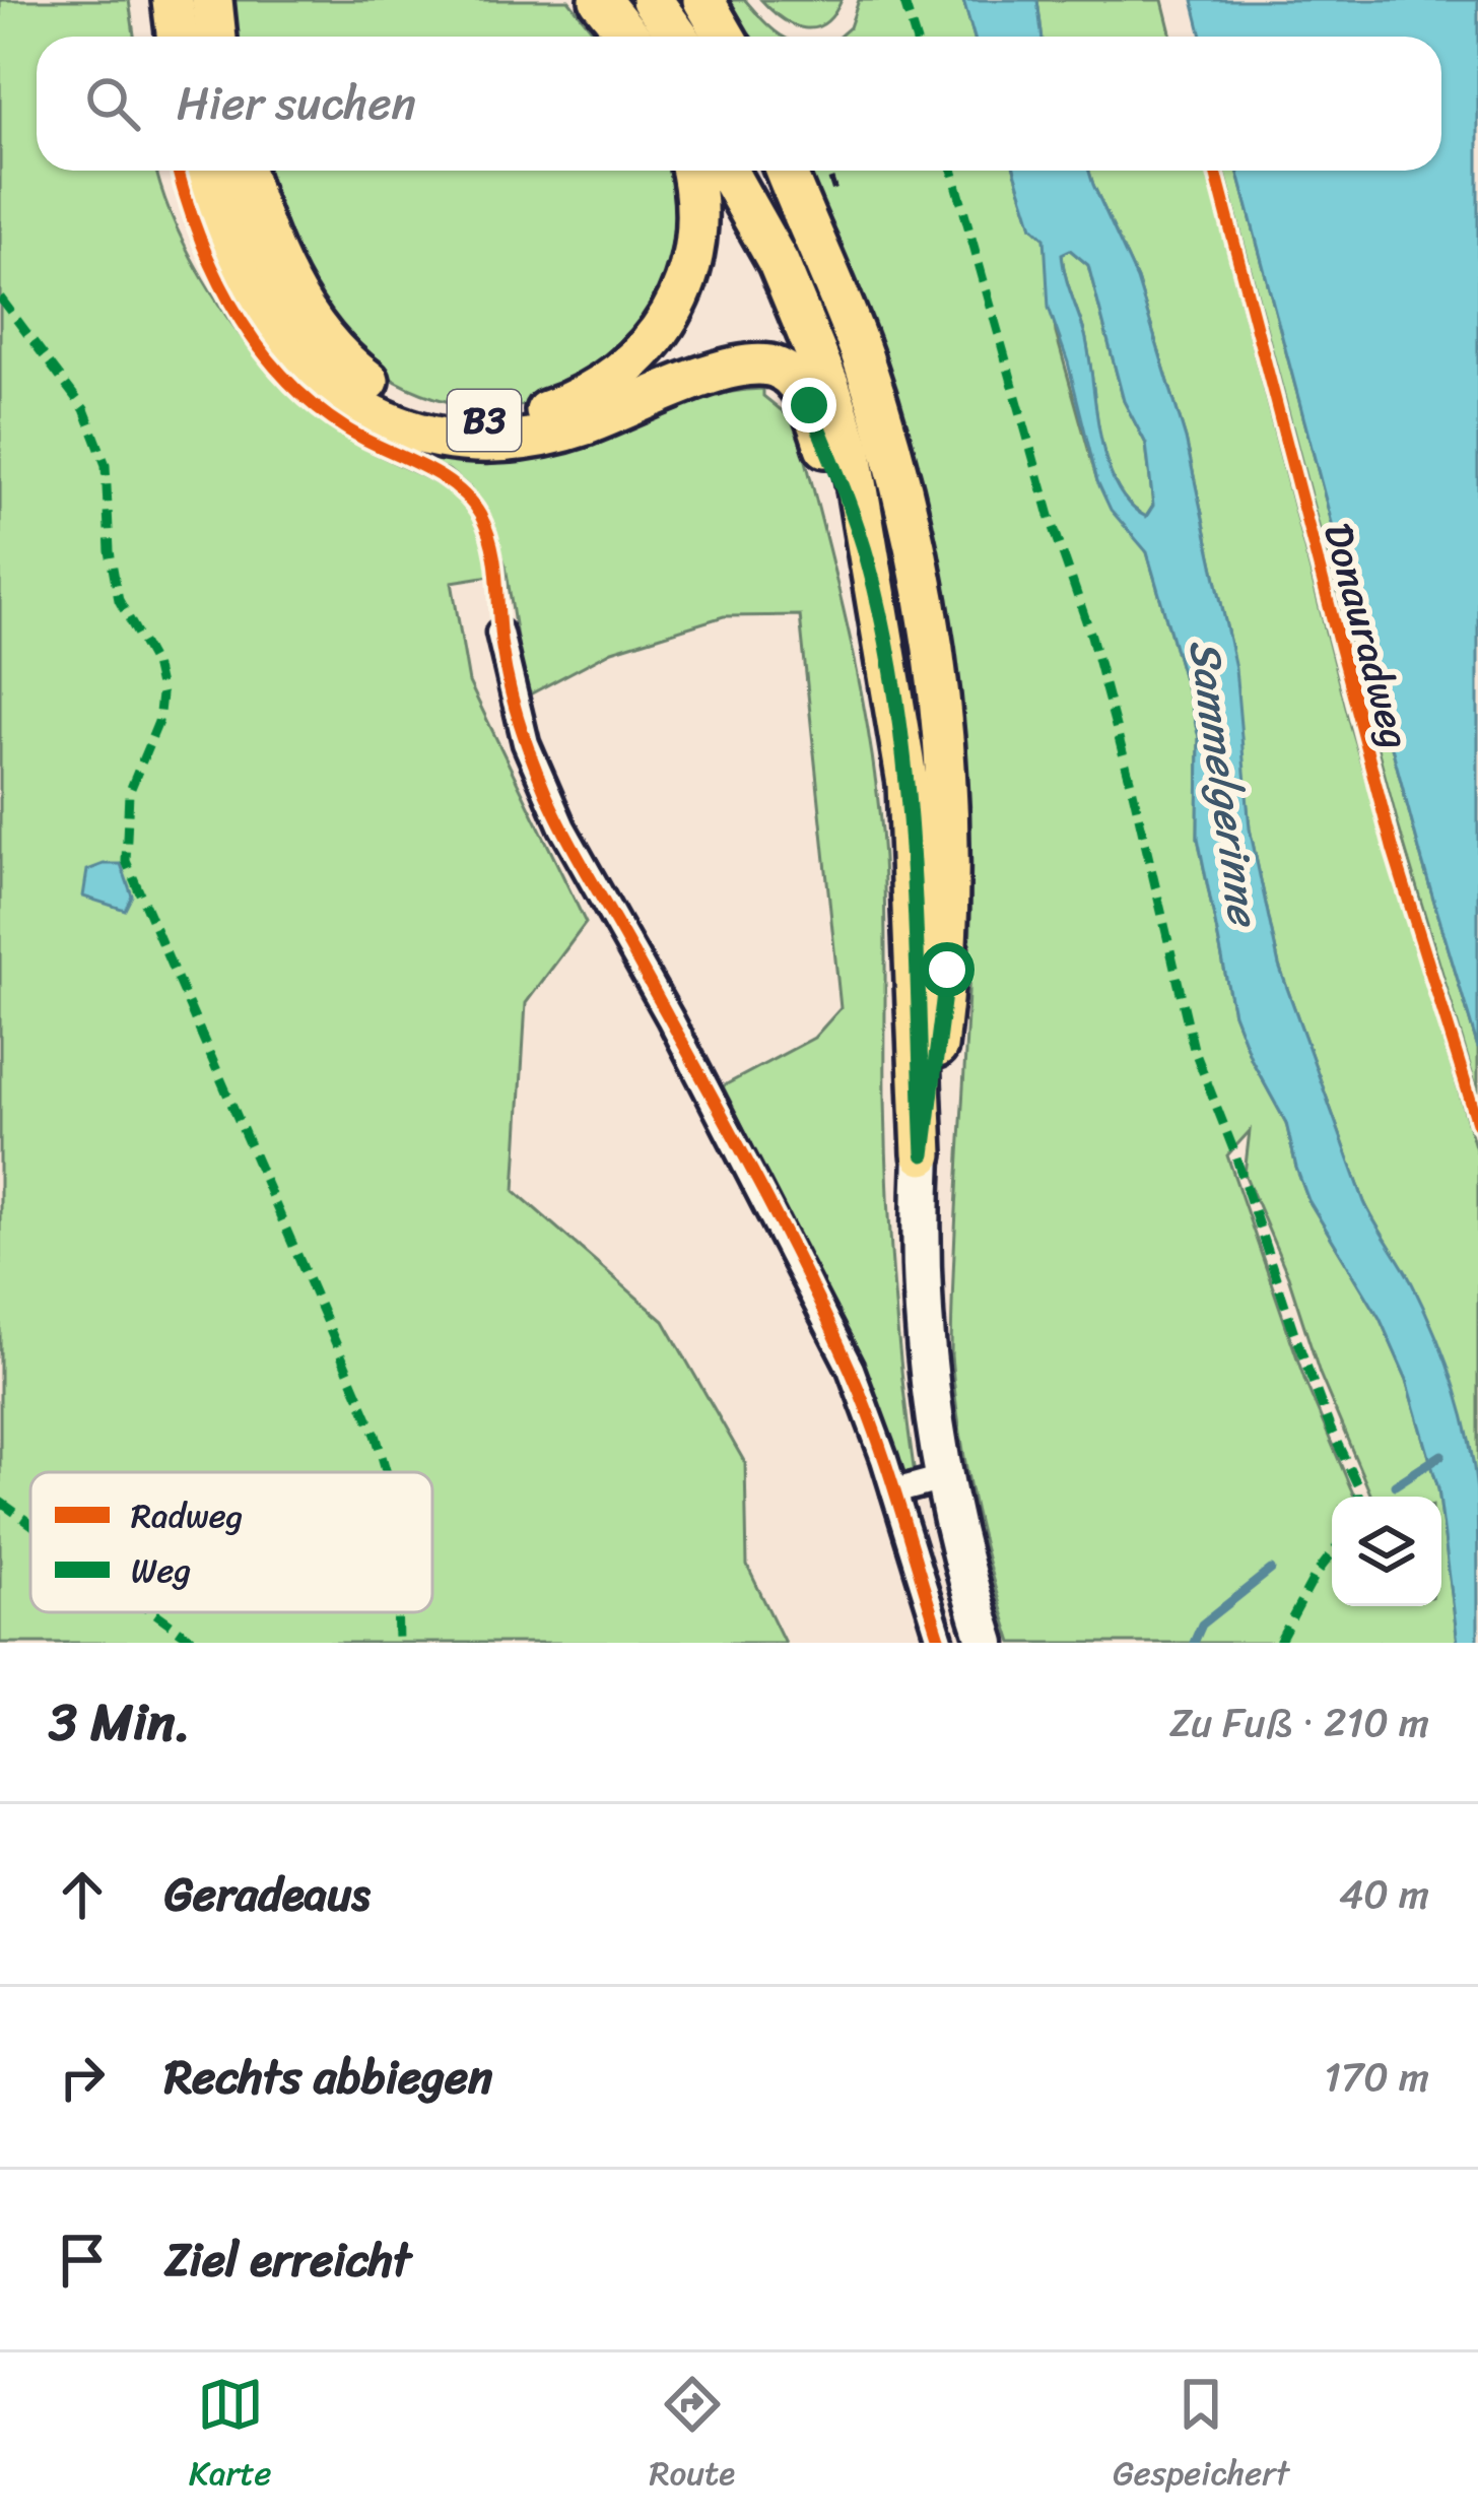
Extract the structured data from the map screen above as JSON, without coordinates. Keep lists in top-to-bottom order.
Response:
{
  "streets": {
    "main road": ["B3"],
    "cycle path": ["Donauradweg"]
  },
  "water": ["Sammelgerinne"],
  "legend": ["Radweg", "Weg"],
  "page": {
    "search": "Hier suchen",
    "heading": ["3 Min.", "Zu Fuß · 210 m"],
    "list": [
      ["Geradeaus", "40 m"],
      ["Rechts abbiegen", "170 m"],
      "Ziel erreicht"
    ],
    "nav": ["Karte", "Route", "Gespeichert"]
  }
}
